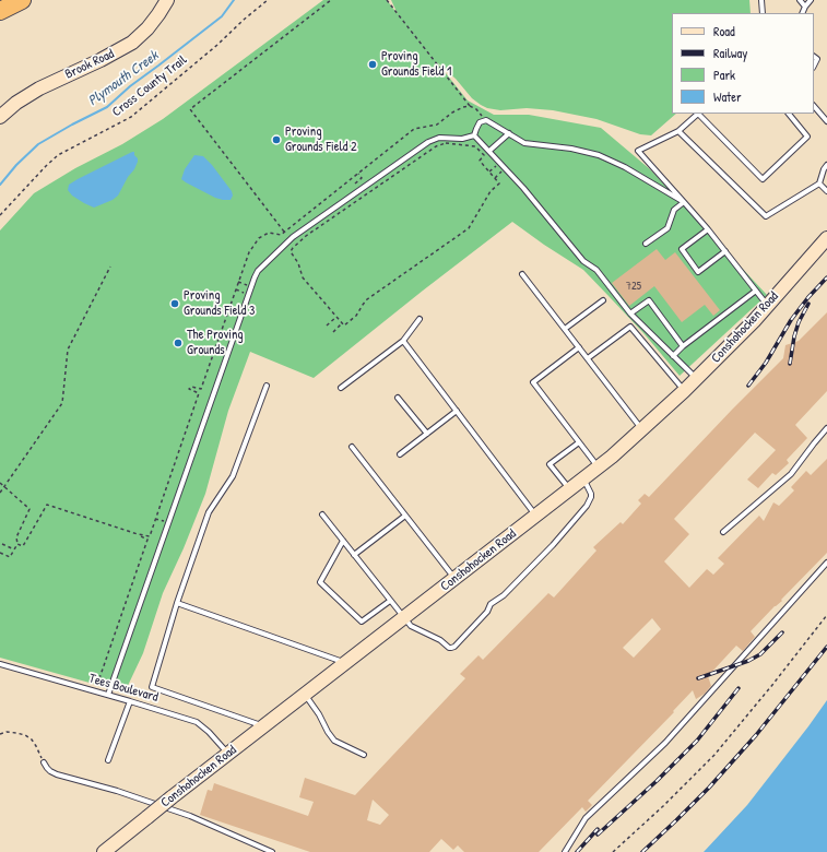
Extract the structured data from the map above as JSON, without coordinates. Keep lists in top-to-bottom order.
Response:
{
  "streets": {
    "main road": ["Brook Road", "Conshohocken Road"],
    "lane": ["Tees Boulevard"],
    "path": ["Cross County Trail"]
  },
  "crossings": [
    ["Conshohocken Road", "Tees Boulevard"]
  ],
  "water": ["Plymouth Creek"],
  "places": [
    "Proving Grounds Field 1",
    "Proving Grounds Field 2",
    "Proving Grounds Field 3",
    "The Proving Grounds"
  ],
  "house_numbers": ["725"],
  "legend": [
    "Road",
    "Railway",
    "Park",
    "Water"
  ]
}
